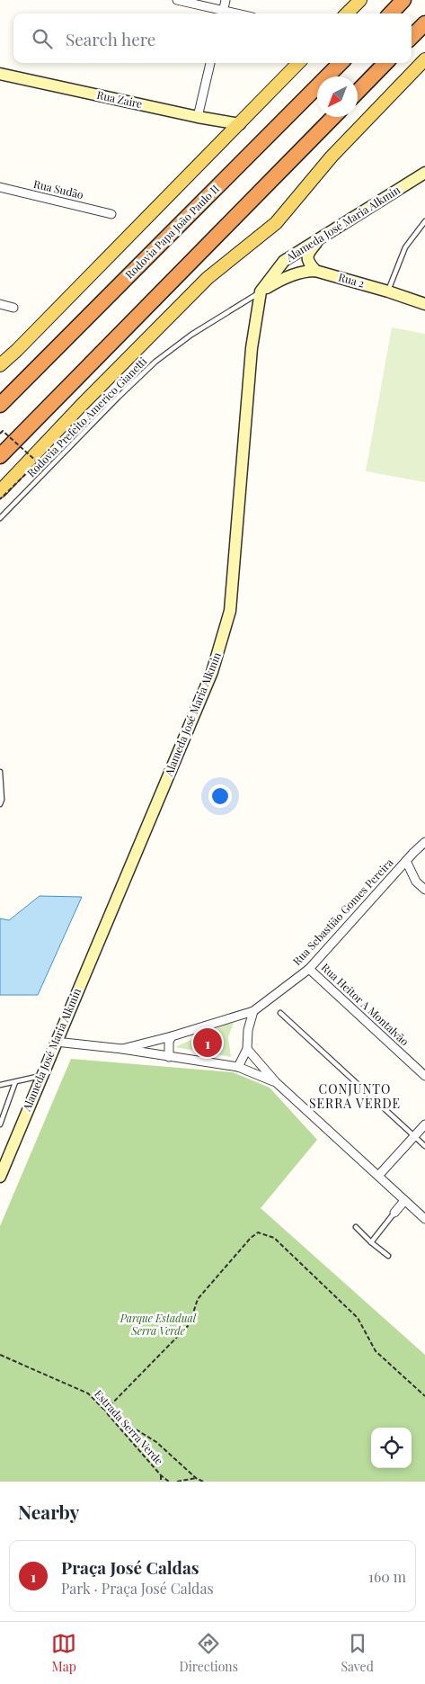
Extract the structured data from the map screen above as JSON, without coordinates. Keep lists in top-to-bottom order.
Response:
{
  "streets": {
    "highway": ["Rodovia Papa João Paulo II"],
    "street": [
      "Rua Zaire",
      "Rua Sudão",
      "Alameda José Maria Alkmin",
      "Rua 2",
      "Rua Sebastião Gomes Pereira",
      "Rua Heitor A Montalvão"
    ],
    "lane": ["Rodovia Prefeito Americo Gianetti"],
    "path": ["Estrada Serra Verde"]
  },
  "crossings": [
    ["Alameda José Maria Alkmin", "Rodovia Prefeito Americo Gianetti"],
    ["Rua Sebastião Gomes Pereira", "Rua Heitor A Montalvão"]
  ],
  "districts": ["CONJUNTO SERRA VERDE"],
  "parks": ["Parque Estadual Serra Verde"],
  "north": "bottom left",
  "page": {
    "search": "Search here",
    "pins": "1",
    "heading": "Nearby",
    "list": [
      {
        "mark": "1",
        "name": "Praça José Caldas",
        "note": "Park · Praça José Caldas",
        "value": "160 m"
      }
    ],
    "nav": ["Map", "Directions", "Saved"]
  }
}
